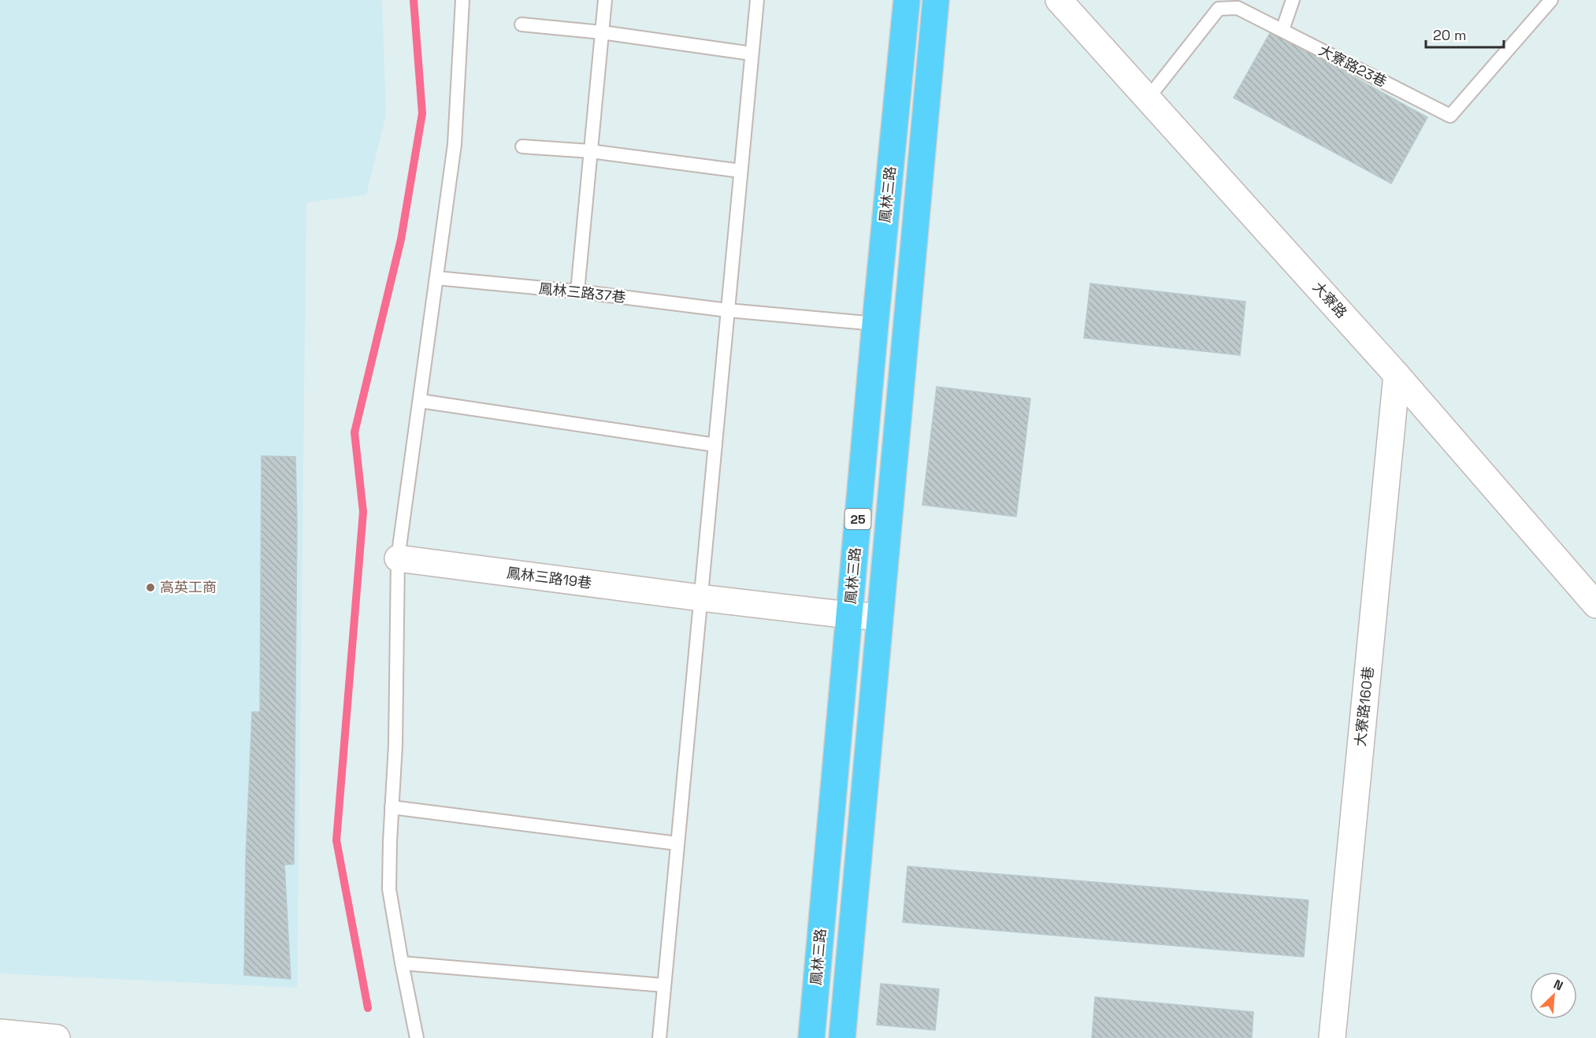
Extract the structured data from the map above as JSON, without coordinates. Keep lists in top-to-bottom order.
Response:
{
  "streets": {
    "main road": ["鳳林三路", "25"],
    "street": ["大寮路", "鳳林三路19巷", "大寮路160巷"],
    "lane": ["大寮路23巷", "鳳林三路37巷"]
  },
  "crossings": [
    ["大寮路23巷", "大寮路"],
    ["鳳林三路", "鳳林三路37巷"],
    ["鳳林三路", "鳳林三路19巷"],
    ["大寮路", "大寮路160巷"],
    ["25", "鳳林三路19巷"]
  ],
  "places": ["高英工商"],
  "scale_bar": "20 m",
  "north": "top right"
}
